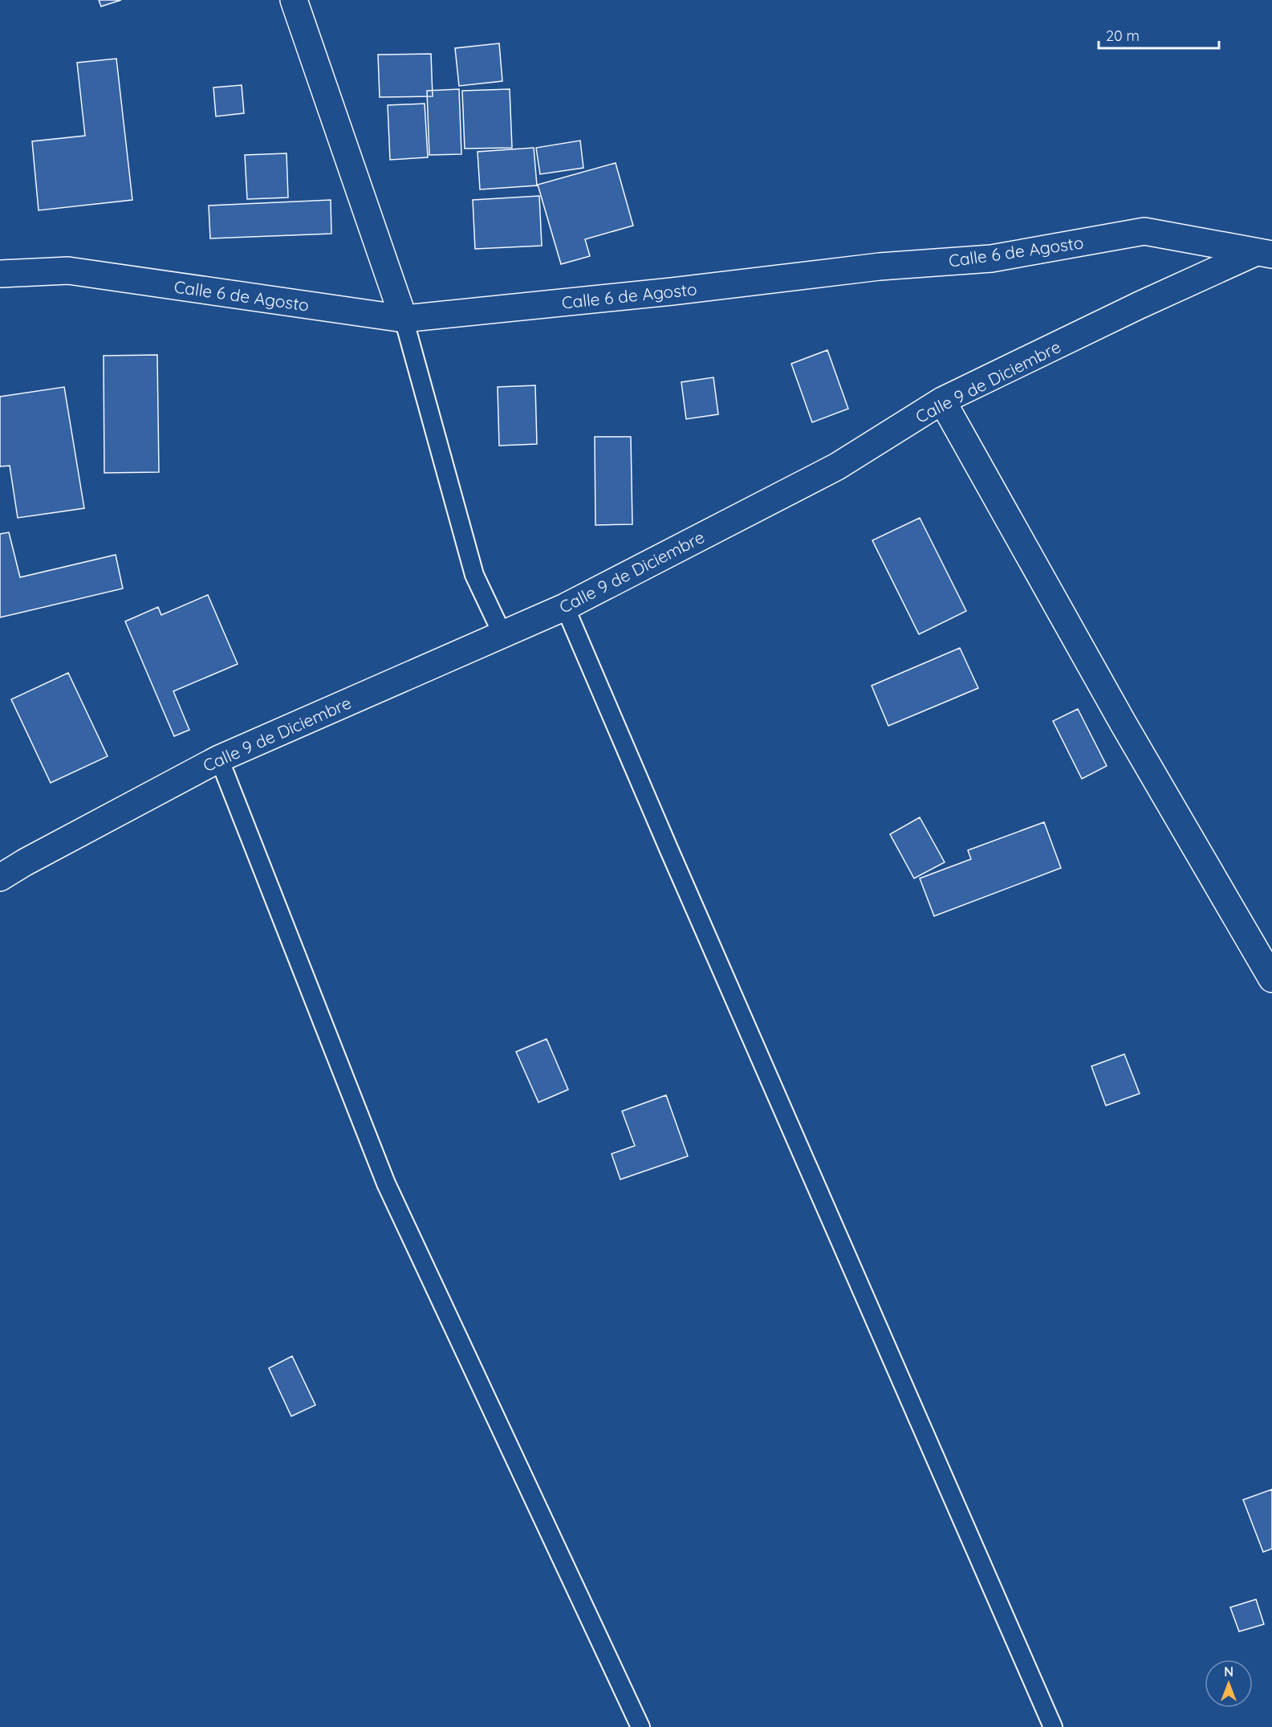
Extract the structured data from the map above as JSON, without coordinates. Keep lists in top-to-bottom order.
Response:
{
  "streets": {
    "street": ["Calle 6 de Agosto", "Calle 9 de Diciembre"]
  },
  "crossings": [
    ["Calle 6 de Agosto", "Calle 9 de Diciembre"]
  ],
  "scale_bar": "20 m",
  "north": "top"
}
